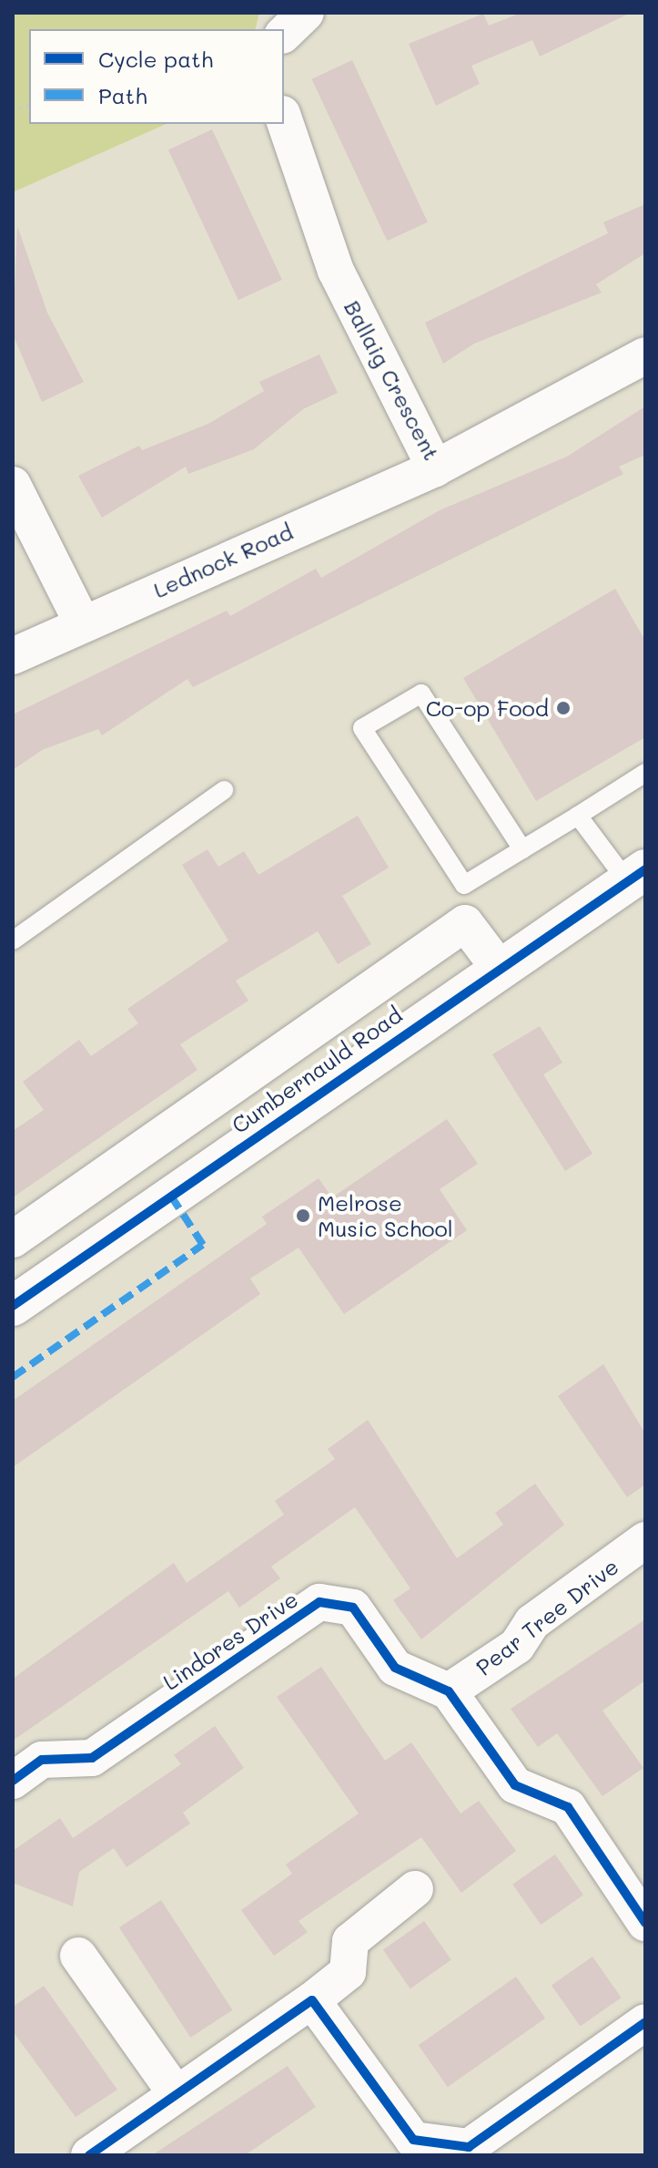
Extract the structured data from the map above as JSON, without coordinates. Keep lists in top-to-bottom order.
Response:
{
  "streets": {
    "main road": ["Cumbernauld Road"],
    "street": [
      "Ballaig Crescent",
      "Lednock Road",
      "Pear Tree Drive",
      "Lindores Drive"
    ]
  },
  "crossings": [
    ["Ballaig Crescent", "Lednock Road"],
    ["Pear Tree Drive", "Lindores Drive"]
  ],
  "places": ["Co-op Food", "Melrose Music School"],
  "legend": ["Cycle path", "Path"]
}
